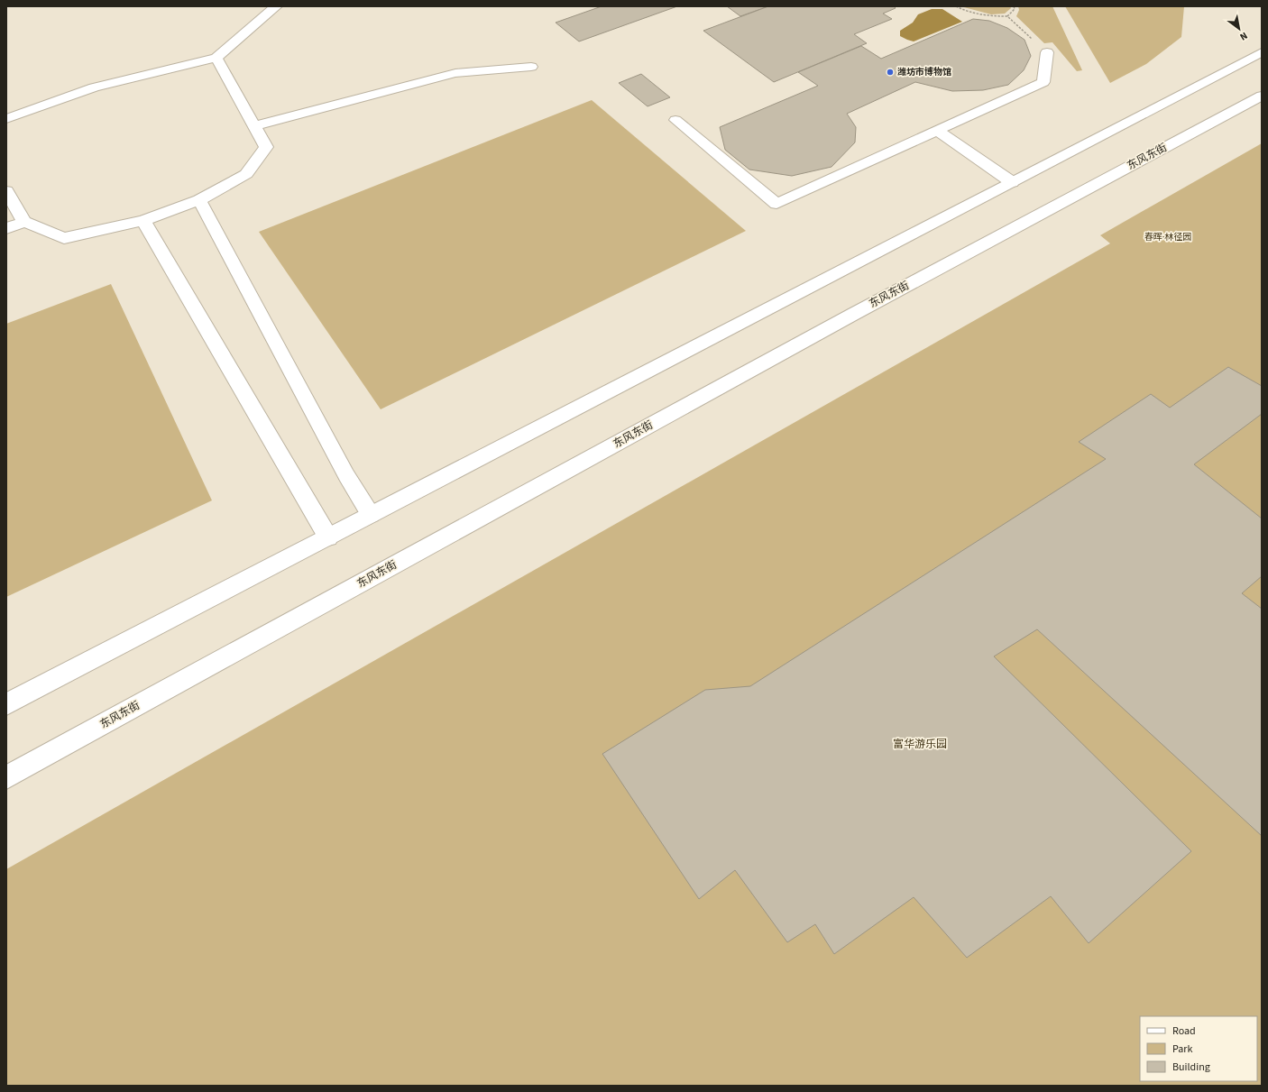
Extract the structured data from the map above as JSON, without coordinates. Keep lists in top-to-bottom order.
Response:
{
  "streets": {
    "main road": ["东风东街"]
  },
  "parks": ["春晖·林径园", "富华游乐园"],
  "places": ["潍坊市博物馆"],
  "legend": ["Road", "Park", "Building"],
  "north": "bottom right"
}
